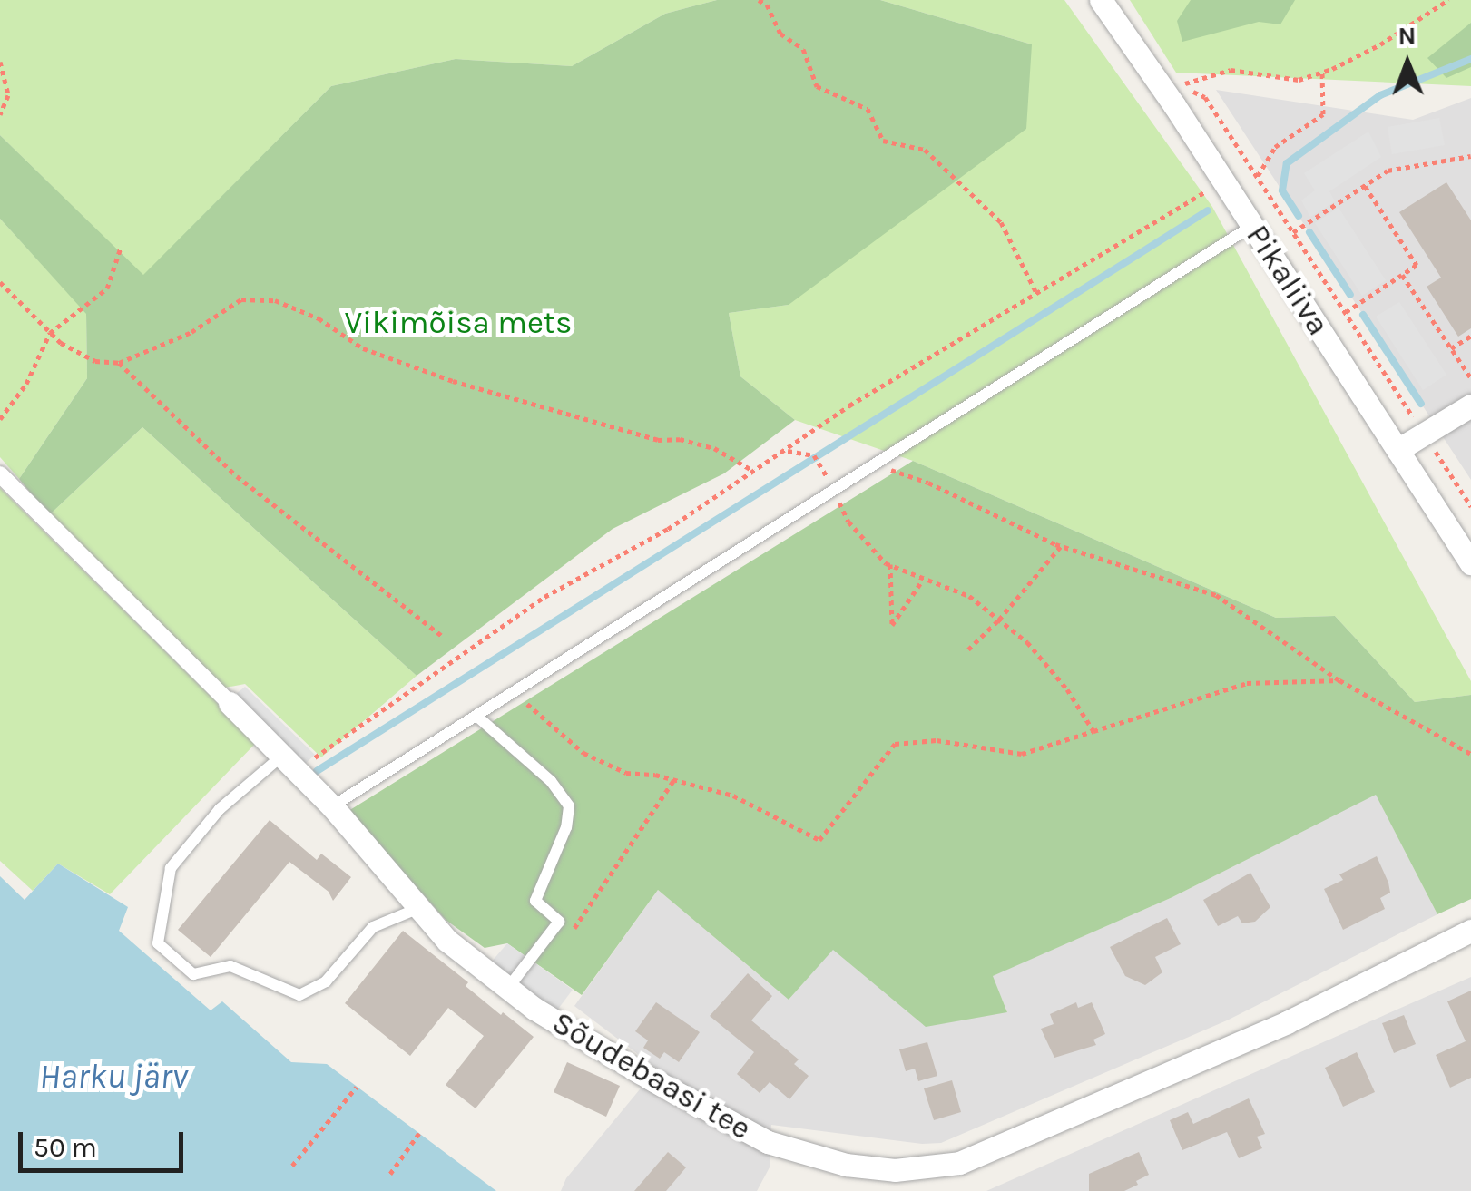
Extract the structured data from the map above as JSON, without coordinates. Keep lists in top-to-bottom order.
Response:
{
  "streets": {
    "street": ["Pikaliiva", "Sõudebaasi tee"]
  },
  "water": ["Harku järv"],
  "parks": ["Vikimõisa mets"],
  "scale_bar": "50 m",
  "north": "top"
}
